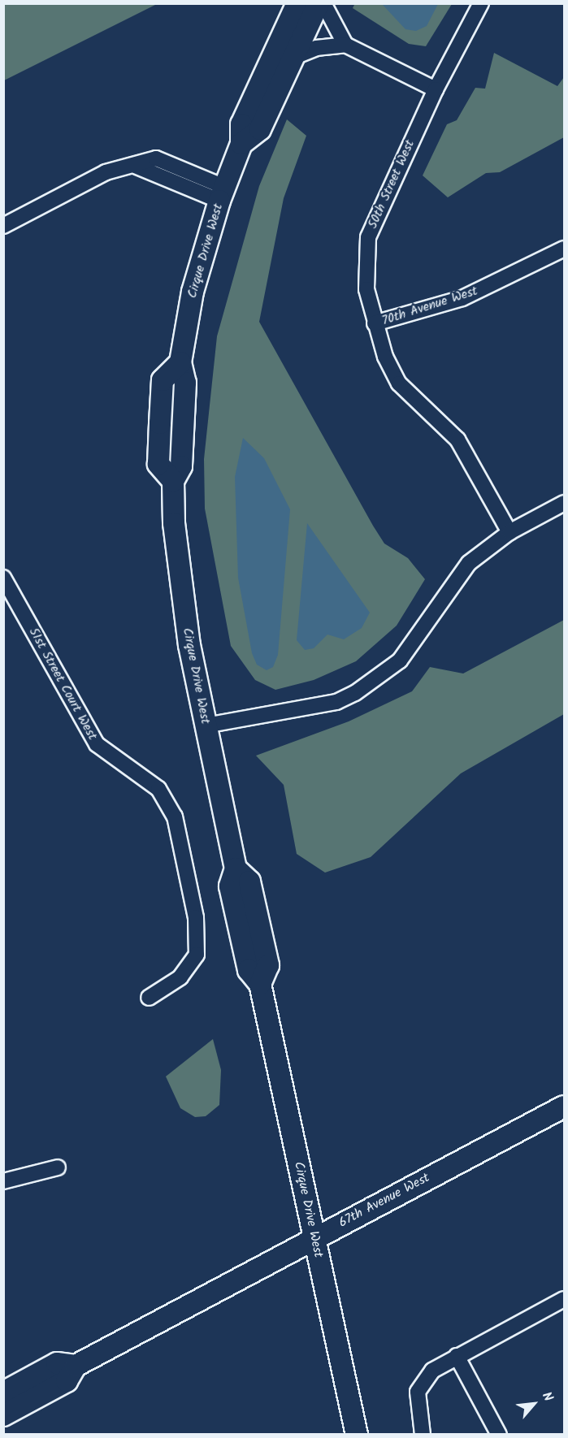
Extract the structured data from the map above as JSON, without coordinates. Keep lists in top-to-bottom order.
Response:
{
  "streets": {
    "main road": ["Cirque Drive West", "67th Avenue West"],
    "street": ["50th Street West", "70th Avenue West", "51st Street Court West"]
  },
  "crossings": [
    ["50th Street West", "70th Avenue West"],
    ["Cirque Drive West", "67th Avenue West"]
  ],
  "north": "top right"
}
